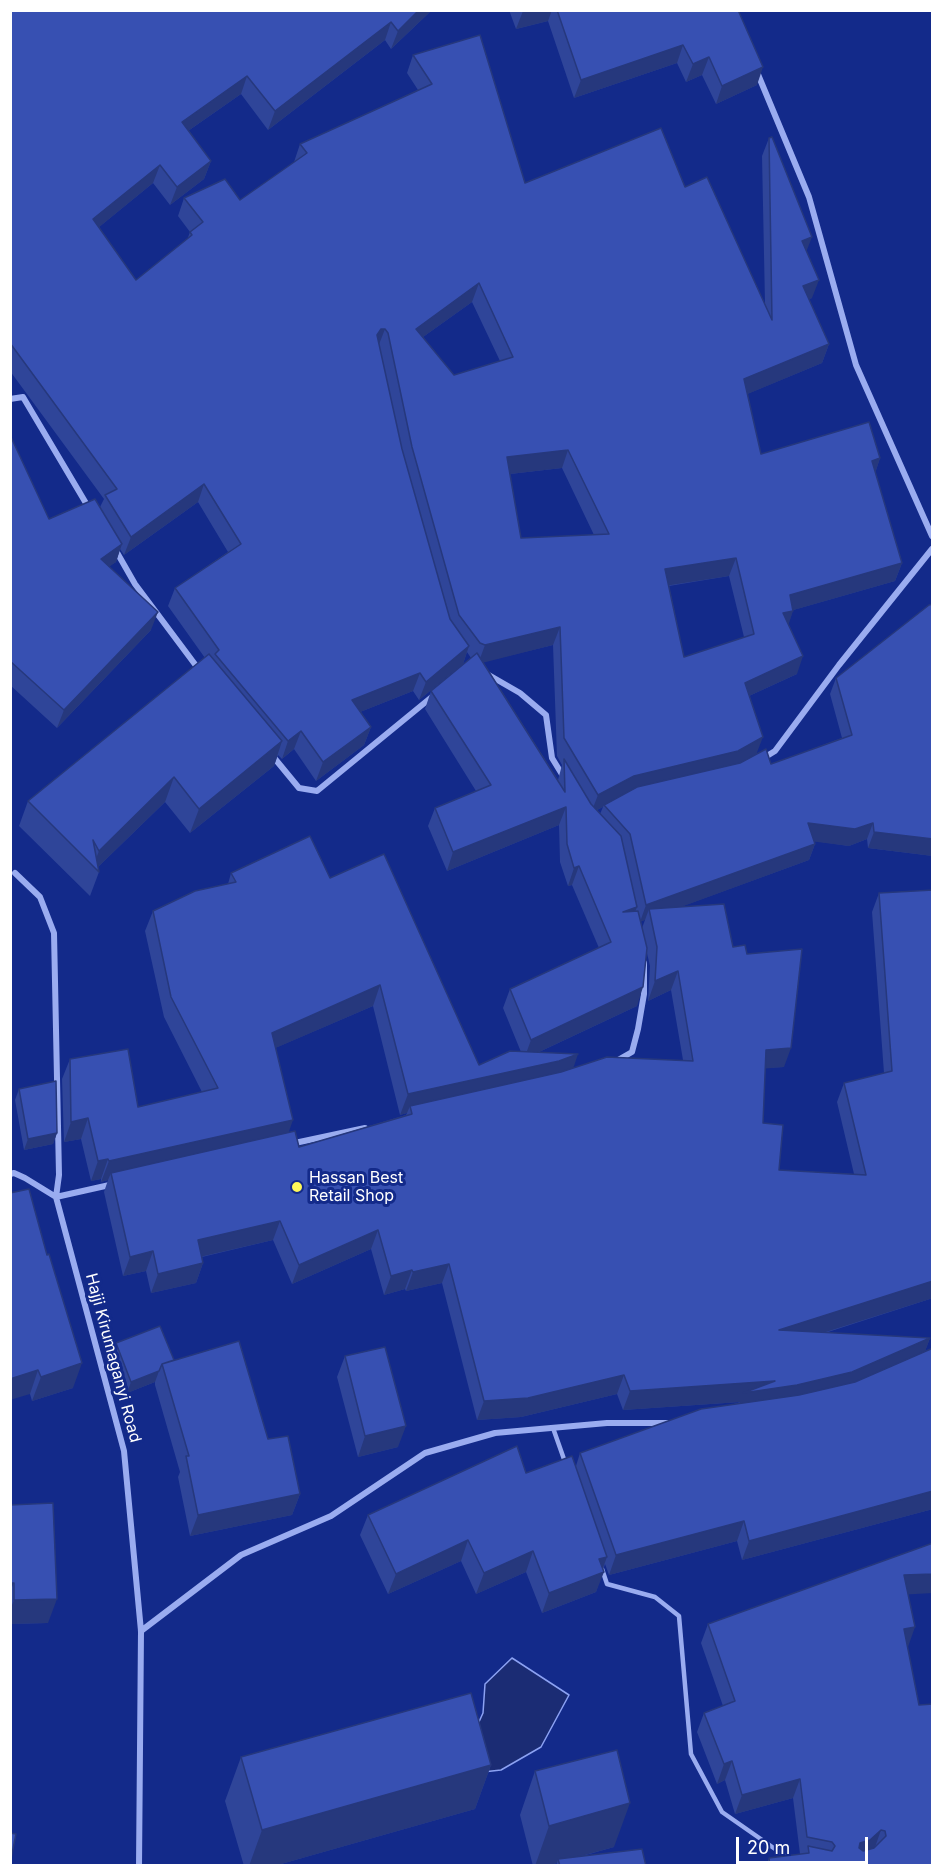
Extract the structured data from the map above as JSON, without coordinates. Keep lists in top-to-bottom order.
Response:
{
  "streets": {
    "street": ["Hajji Kirumaganyi Road"]
  },
  "places": ["Hassan Best Retail Shop"],
  "scale_bar": "20 m"
}
